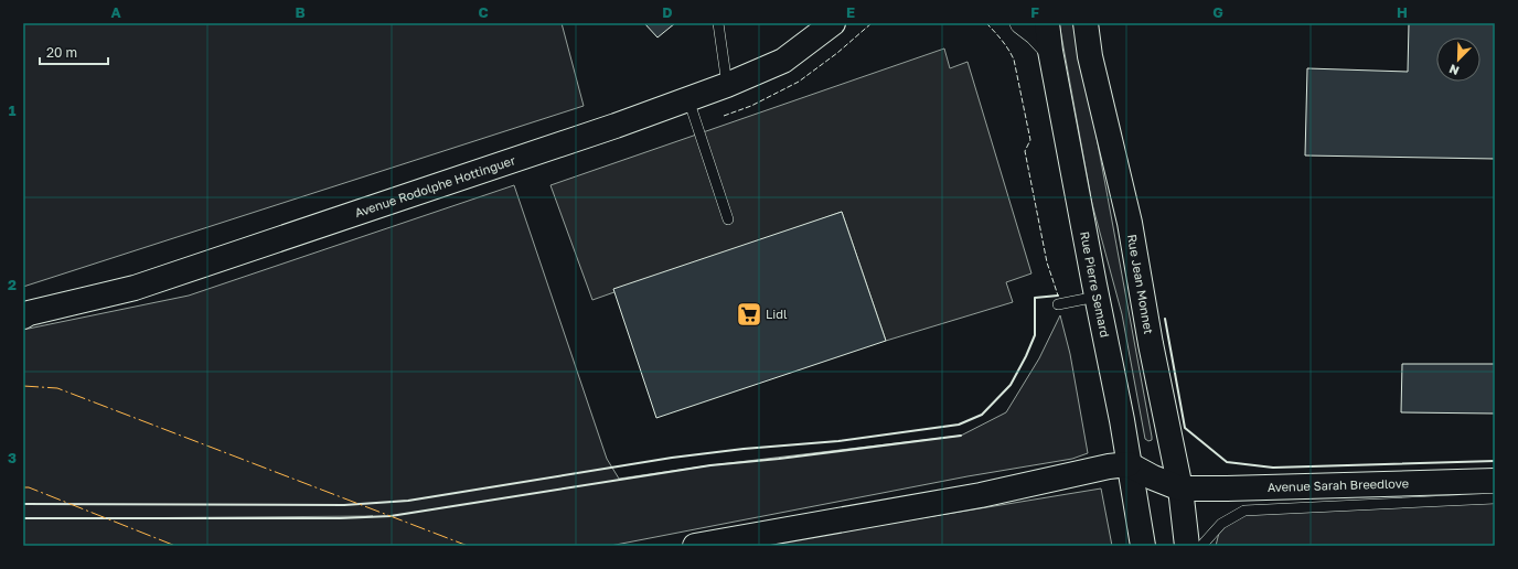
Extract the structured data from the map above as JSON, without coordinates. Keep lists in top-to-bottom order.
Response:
{
  "streets": {
    "main road": [
      "Avenue Rodolphe Hottinguer",
      "Rue Jean Monnet",
      "Rue Pierre Semard",
      "Avenue Sarah Breedlove"
    ]
  },
  "crossings": [
    ["Rue Jean Monnet", "Avenue Sarah Breedlove"]
  ],
  "places": {
    "supermarket": ["Lidl"]
  },
  "scale_bar": "20 m",
  "north": "bottom left",
  "grid": {
    "columns": [
      "A",
      "B",
      "C",
      "D",
      "E",
      "F",
      "G",
      "H"
    ],
    "rows": ["1", "2", "3"]
  }
}
